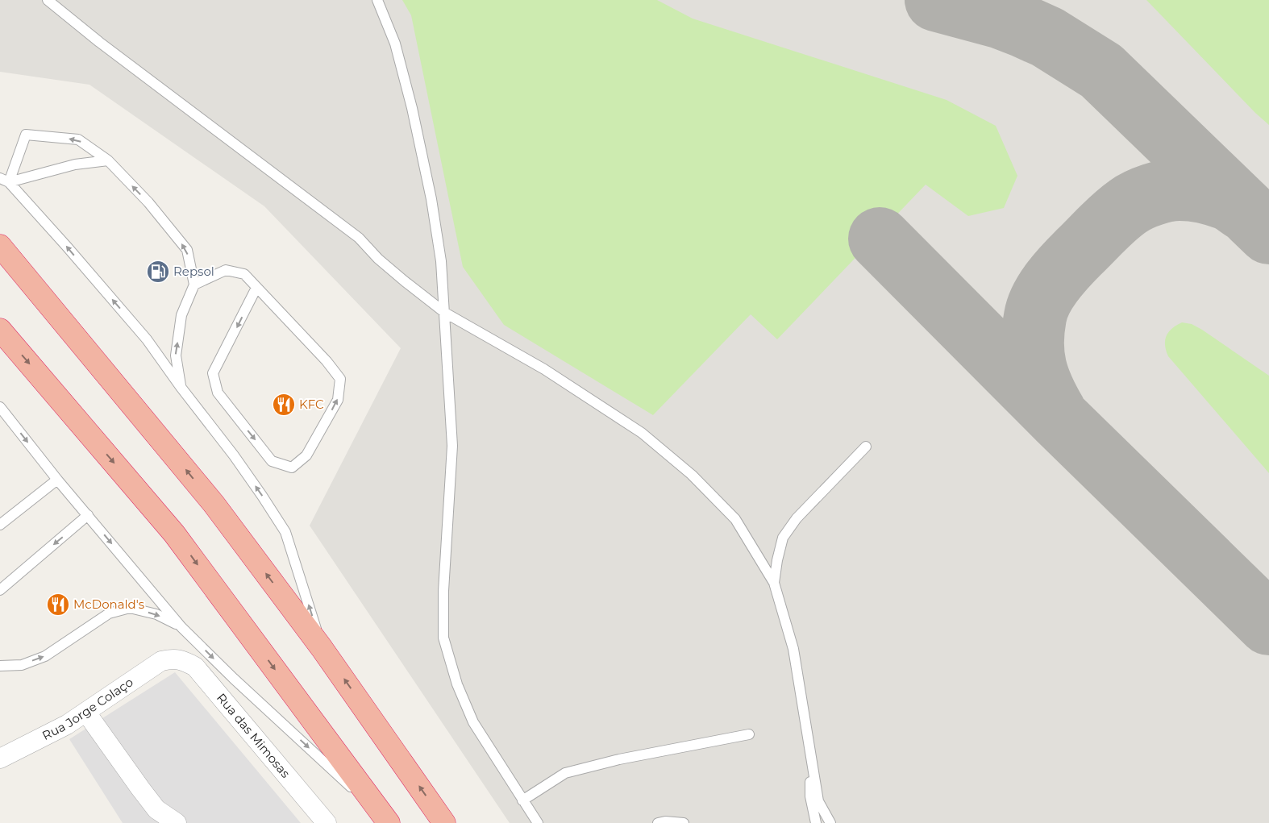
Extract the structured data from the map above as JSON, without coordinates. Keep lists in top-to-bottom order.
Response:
{
  "streets": {
    "street": ["Rua Jorge Colaço", "Rua das Mimosas"]
  },
  "crossings": [
    ["Rua Jorge Colaço", "Rua das Mimosas"]
  ],
  "places": {
    "fuel station": ["Repsol"],
    "restaurant": ["KFC", "McDonald's"]
  }
}
